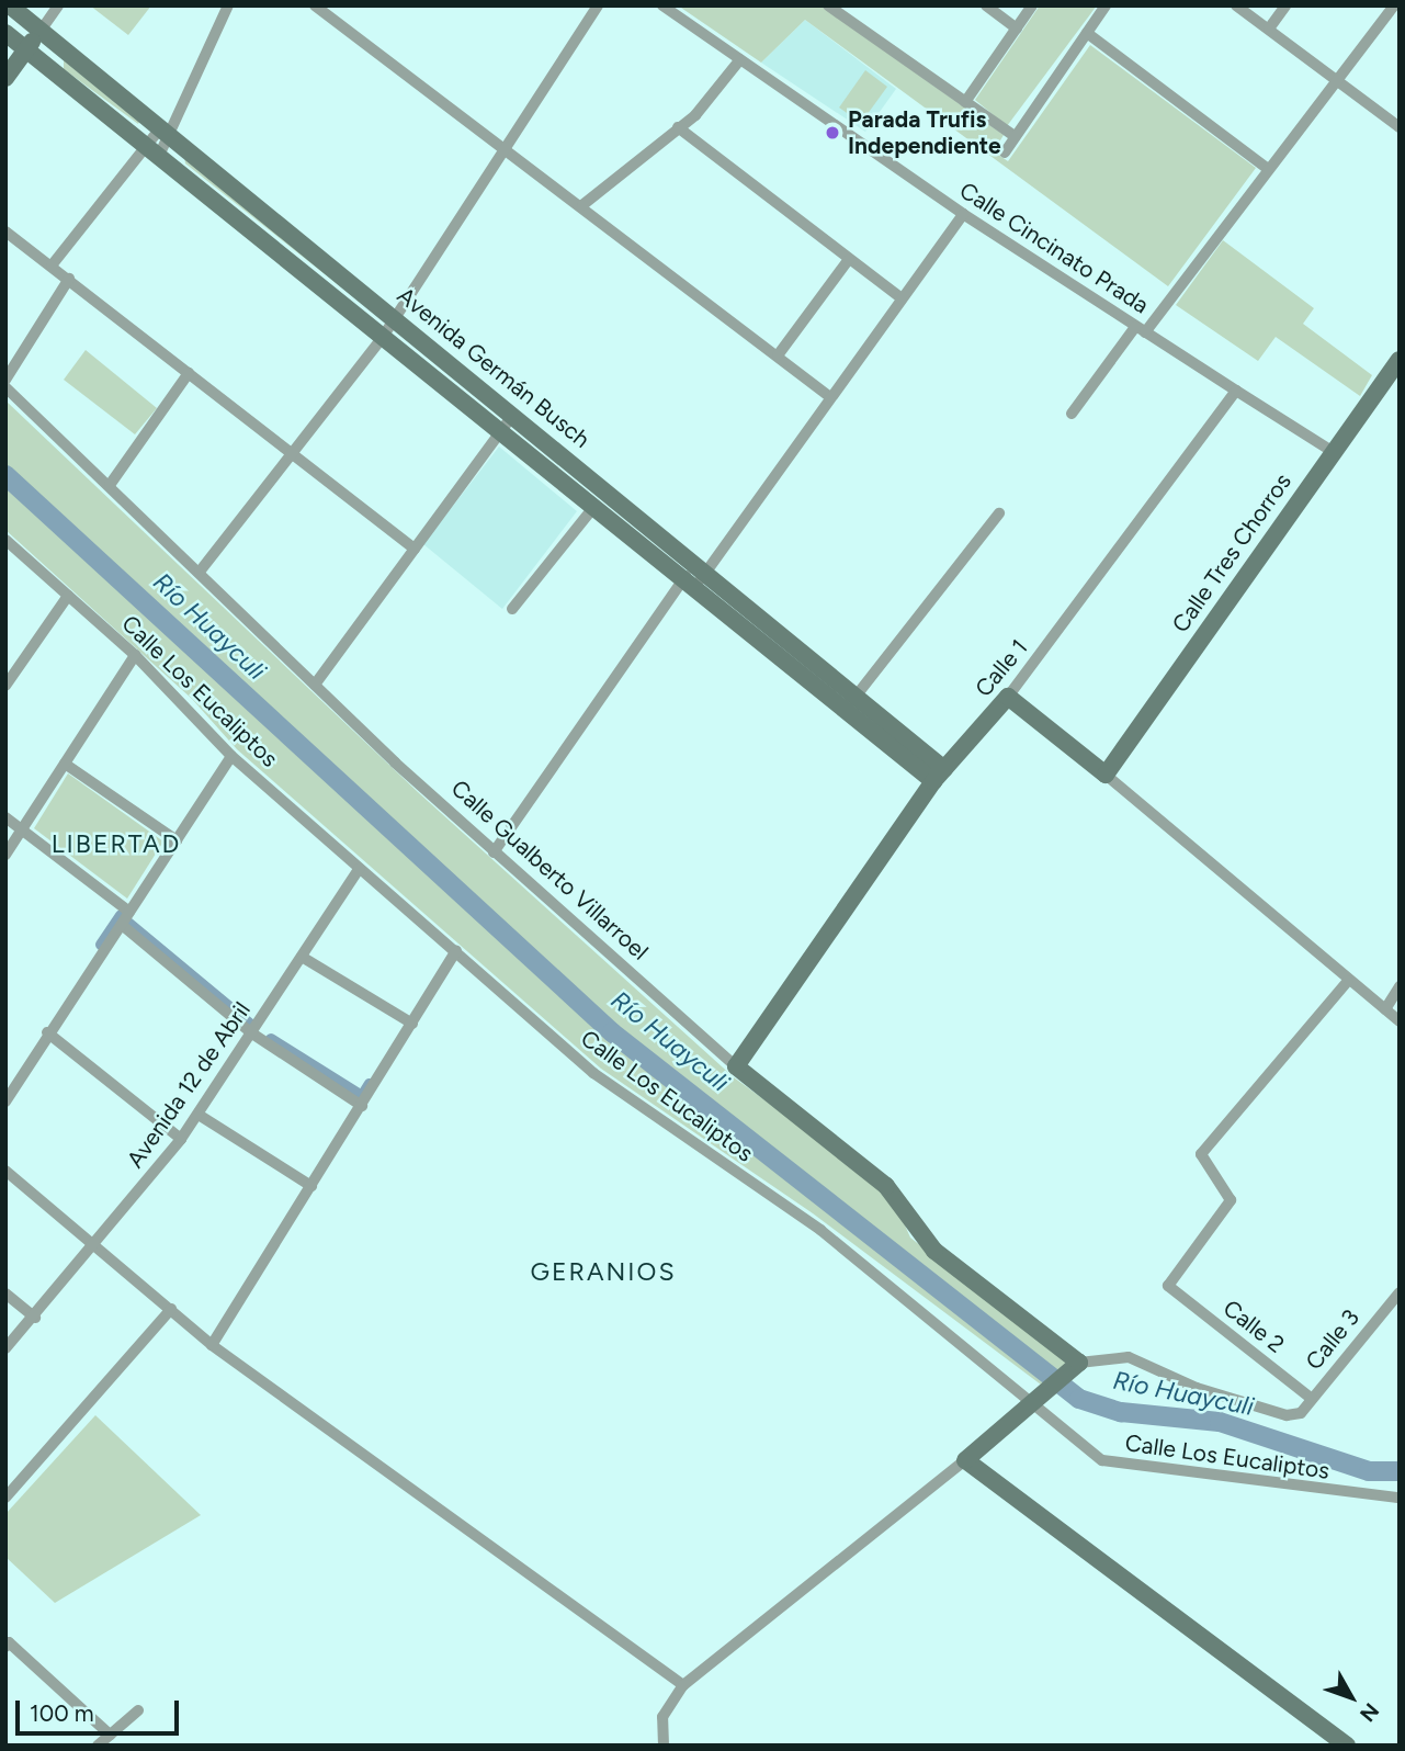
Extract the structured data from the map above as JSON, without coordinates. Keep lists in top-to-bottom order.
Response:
{
  "streets": {
    "main road": [
      "Avenida Germán Busch",
      "Calle Tres Chorros",
      "Calle 1",
      "Calle Gualberto Villarroel"
    ],
    "street": [
      "Calle Cincinato Prada",
      "Calle Los Eucaliptos",
      "Avenida 12 de Abril",
      "Calle 2",
      "Calle 3"
    ]
  },
  "crossings": [
    ["Calle Cincinato Prada", "Calle 1"],
    ["Avenida Germán Busch", "Calle 1"],
    ["Calle 1", "Calle Gualberto Villarroel"],
    ["Calle Los Eucaliptos", "Avenida 12 de Abril"],
    ["Calle Gualberto Villarroel", "Calle 3"],
    ["Calle 2", "Calle 3"]
  ],
  "districts": ["LIBERTAD", "GERANIOS"],
  "water": ["Río Huayculi"],
  "places": ["Parada Trufis Independiente"],
  "scale_bar": "100 m",
  "north": "bottom right"
}
